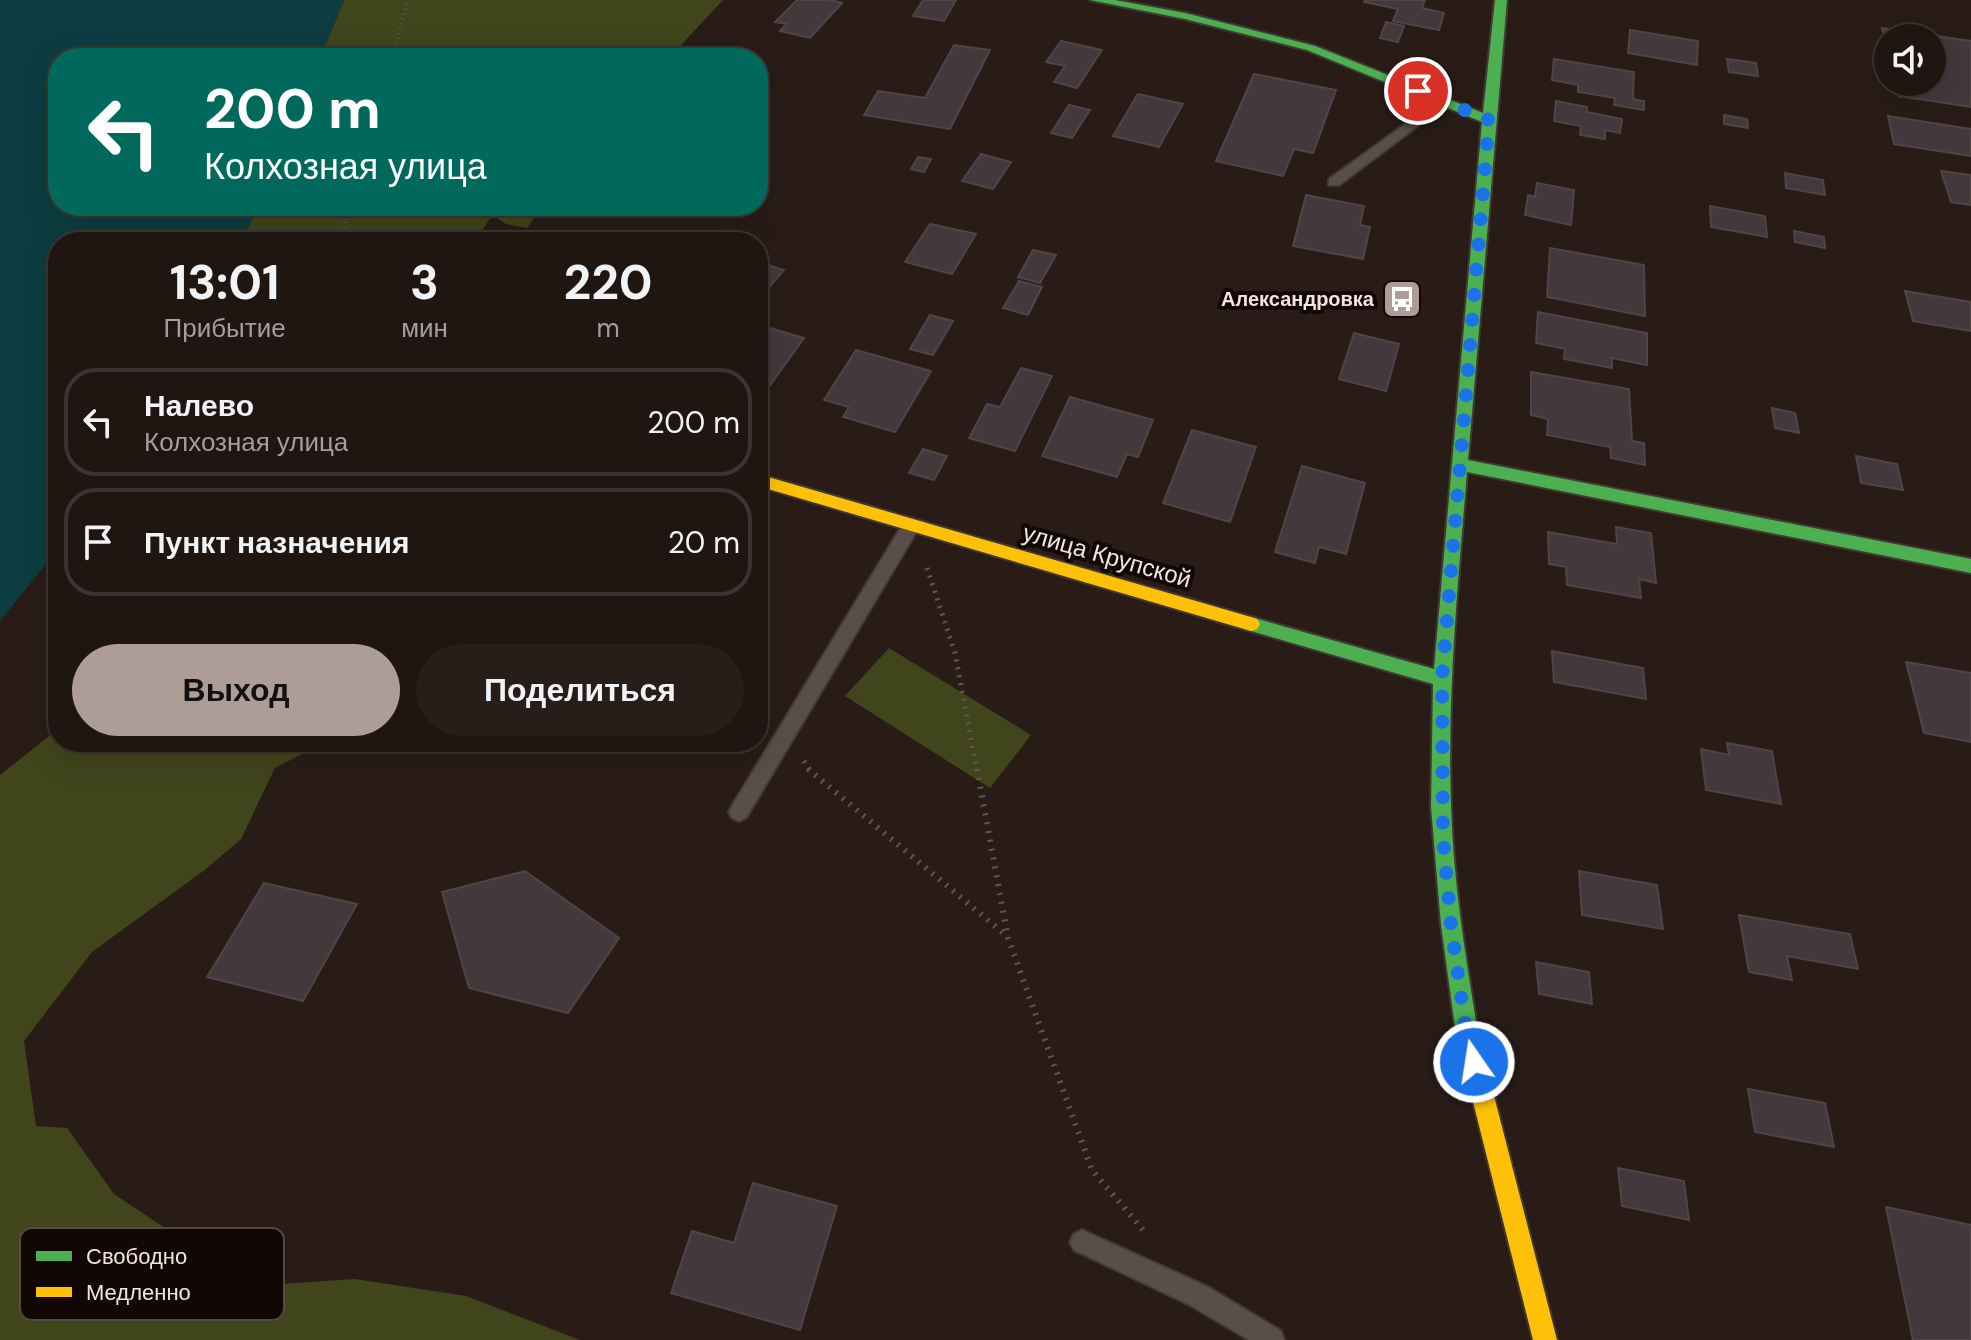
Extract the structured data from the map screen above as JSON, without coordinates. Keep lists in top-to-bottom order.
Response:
{
  "streets": {
    "street": ["улица Крупской"]
  },
  "places": {
    "bus stop": ["Александровка"]
  },
  "legend": ["Свободно", "Медленно"],
  "page": {
    "turn": ["200 m", "Колхозная улица"],
    "eta": [
      "13:01",
      "Прибытие",
      "3",
      "мин",
      "220",
      "m"
    ],
    "list": [
      {
        "name": "Налево",
        "note": "Колхозная улица",
        "value": "200 m"
      },
      {
        "name": "Пункт назначения",
        "value": "20 m"
      }
    ],
    "buttons": ["Выход", "Поделиться"]
  }
}
